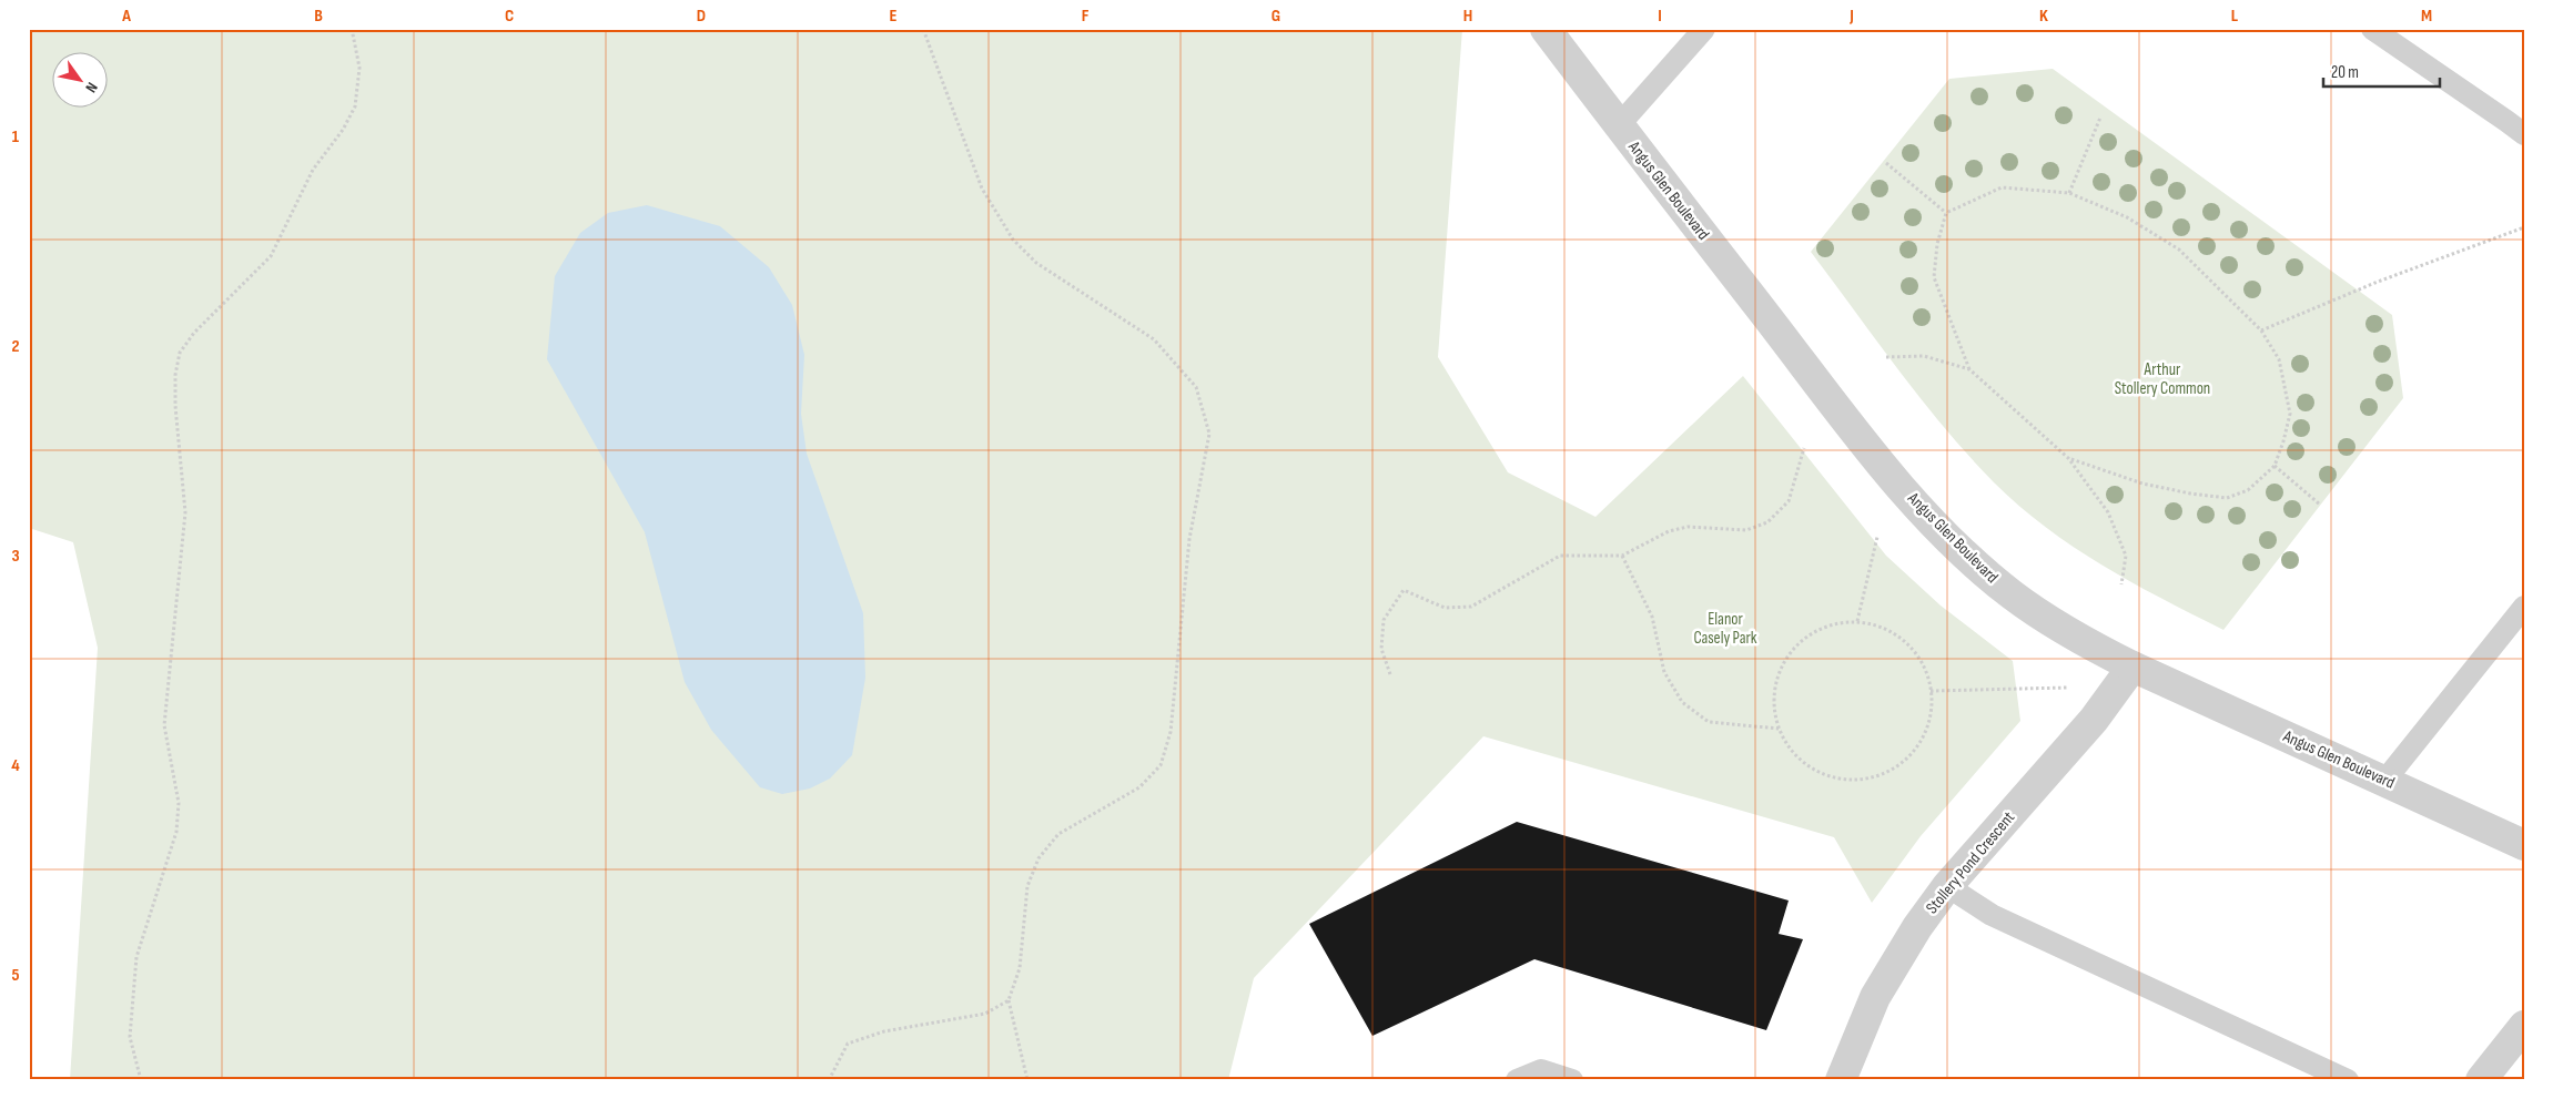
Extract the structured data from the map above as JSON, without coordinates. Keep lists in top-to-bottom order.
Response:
{
  "streets": {
    "street": ["Angus Glen Boulevard", "Stollery Pond Crescent"]
  },
  "crossings": [
    ["Angus Glen Boulevard", "Stollery Pond Crescent"]
  ],
  "parks": ["Arthur Stollery Common", "Elanor Casely Park"],
  "scale_bar": "20 m",
  "north": "bottom right",
  "grid": {
    "columns": [
      "A",
      "B",
      "C",
      "D",
      "E",
      "F",
      "G",
      "H",
      "I",
      "J",
      "K",
      "L",
      "M"
    ],
    "rows": [
      "1",
      "2",
      "3",
      "4",
      "5"
    ]
  }
}
